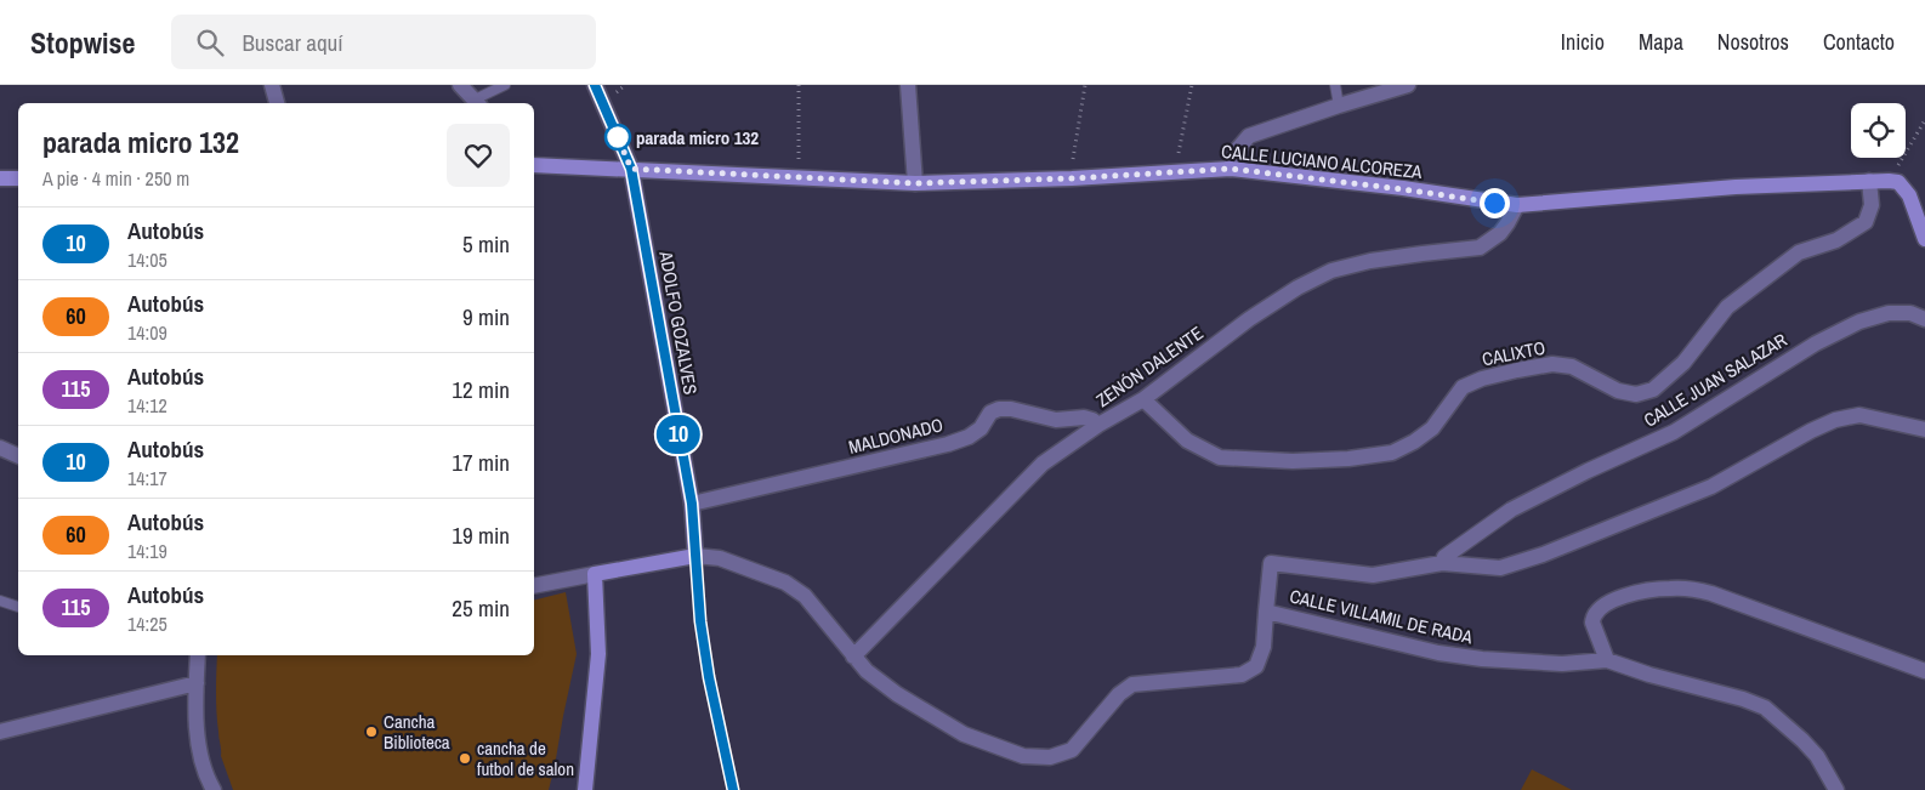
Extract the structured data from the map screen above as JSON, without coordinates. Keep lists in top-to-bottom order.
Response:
{
  "streets": {
    "street": [
      "CALLE LUCIANO ALCOREZA",
      "ADOLFO GOZALVES",
      "CALIXTO",
      "ZENÓN DALENTE",
      "CALLE JUAN SALAZAR",
      "MALDONADO",
      "CALLE VILLAMIL DE RADA"
    ]
  },
  "crossings": [
    ["CALLE LUCIANO ALCOREZA", "ADOLFO GOZALVES"],
    ["CALLE LUCIANO ALCOREZA", "CALIXTO"],
    ["CALLE LUCIANO ALCOREZA", "ZENÓN DALENTE"],
    ["ADOLFO GOZALVES", "MALDONADO"],
    ["ADOLFO GOZALVES", "CALLE VILLAMIL DE RADA"],
    ["CALIXTO", "ZENÓN DALENTE"],
    ["ZENÓN DALENTE", "MALDONADO"],
    ["ZENÓN DALENTE", "CALLE VILLAMIL DE RADA"]
  ],
  "places": ["parada micro 132", "Cancha Biblioteca", "cancha de futbol de salon"],
  "lines": ["bus line 10"],
  "page": {
    "header": "Stopwise",
    "search": "Buscar aquí",
    "nav": [
      "Inicio",
      "Mapa",
      "Nosotros",
      "Contacto"
    ],
    "on_map": "10",
    "heading": ["parada micro 132", "A pie · 4 min · 250 m"],
    "list": [
      {
        "mark": "10",
        "name": "Autobús",
        "note": "14:05",
        "value": "5 min"
      },
      {
        "mark": "60",
        "name": "Autobús",
        "note": "14:09",
        "value": "9 min"
      },
      {
        "mark": "115",
        "name": "Autobús",
        "note": "14:12",
        "value": "12 min"
      },
      {
        "mark": "10",
        "name": "Autobús",
        "note": "14:17",
        "value": "17 min"
      },
      {
        "mark": "60",
        "name": "Autobús",
        "note": "14:19",
        "value": "19 min"
      },
      {
        "mark": "115",
        "name": "Autobús",
        "note": "14:25",
        "value": "25 min"
      }
    ]
  }
}
